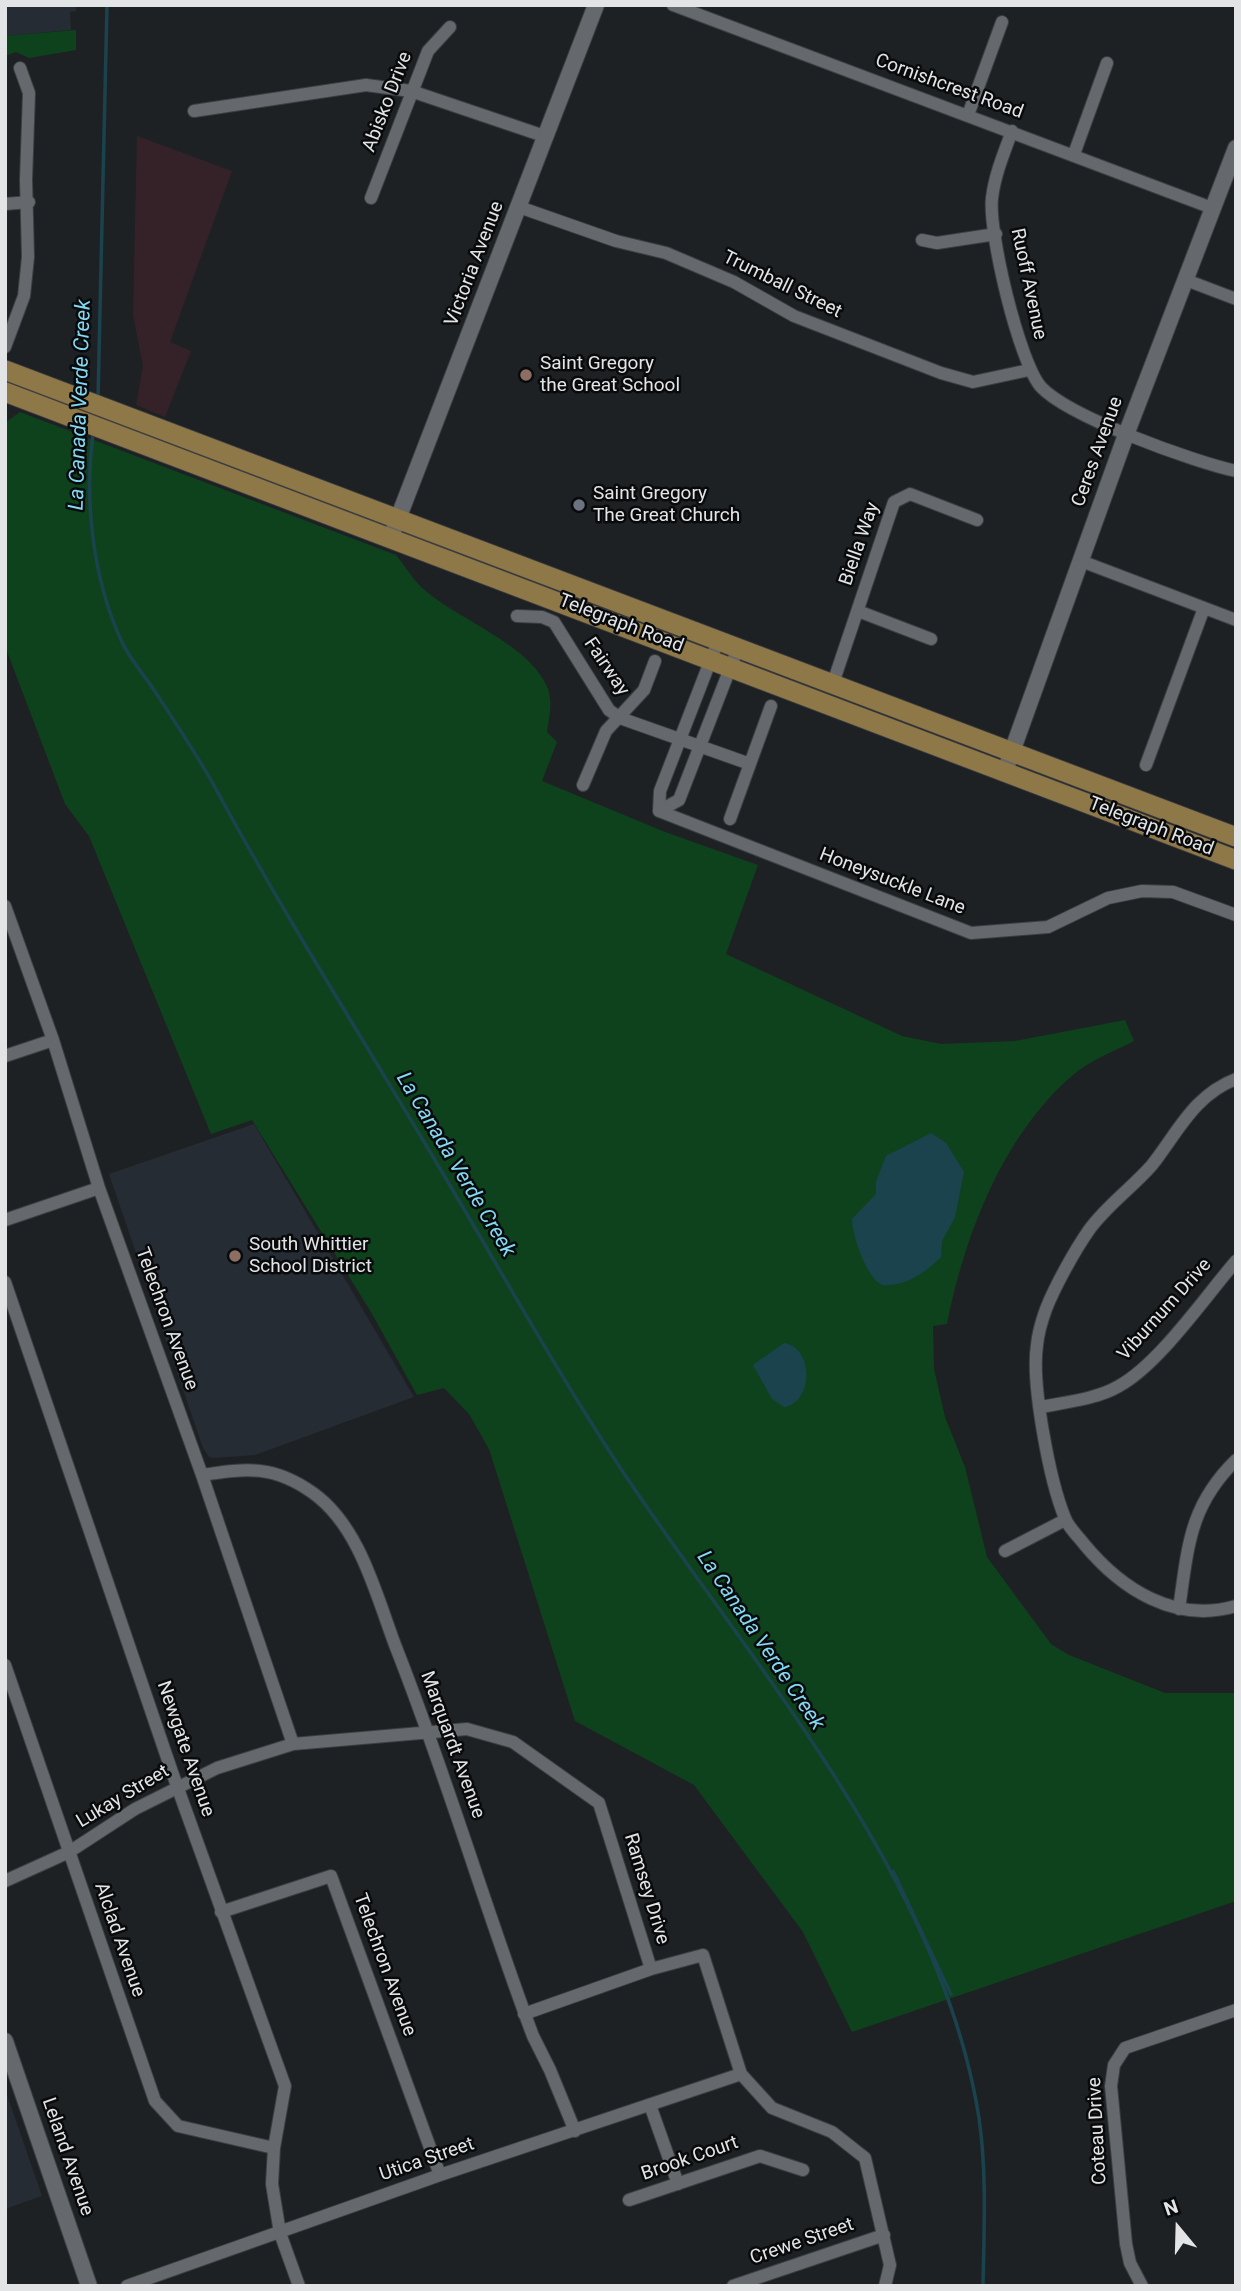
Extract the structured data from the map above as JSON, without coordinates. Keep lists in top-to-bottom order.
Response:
{
  "streets": {
    "main road": ["Telegraph Road"],
    "street": [
      "Cornishcrest Road",
      "Abisko Drive",
      "Victoria Avenue",
      "Ruoff Avenue",
      "Trumball Street",
      "Ceres Avenue",
      "Biella Way",
      "Fairway",
      "Honeysuckle Lane",
      "Viburnum Drive",
      "Telechron Avenue",
      "Marquardt Avenue",
      "Newgate Avenue",
      "Lukay Street",
      "Ramsey Drive",
      "Alclad Avenue",
      "Coteau Drive",
      "Leland Avenue",
      "Brook Court",
      "Utica Street",
      "Crewe Street"
    ]
  },
  "crossings": [
    ["Cornishcrest Road", "Ruoff Avenue"],
    ["Cornishcrest Road", "Ceres Avenue"],
    ["Victoria Avenue", "Trumball Street"],
    ["Victoria Avenue", "Telegraph Road"],
    ["Ruoff Avenue", "Trumball Street"],
    ["Ruoff Avenue", "Ceres Avenue"],
    ["Ceres Avenue", "Telegraph Road"],
    ["Biella Way", "Telegraph Road"],
    ["Telechron Avenue", "Marquardt Avenue"],
    ["Telechron Avenue", "Newgate Avenue"],
    ["Telechron Avenue", "Lukay Street"],
    ["Telechron Avenue", "Utica Street"],
    ["Marquardt Avenue", "Lukay Street"],
    ["Marquardt Avenue", "Ramsey Drive"],
    ["Marquardt Avenue", "Utica Street"],
    ["Newgate Avenue", "Lukay Street"],
    ["Newgate Avenue", "Alclad Avenue"],
    ["Newgate Avenue", "Utica Street"],
    ["Lukay Street", "Ramsey Drive"],
    ["Lukay Street", "Alclad Avenue"],
    ["Ramsey Drive", "Utica Street"],
    ["Ramsey Drive", "Crewe Street"]
  ],
  "water": ["La Canada Verde Creek"],
  "places": ["Saint Gregory the Great School", "Saint Gregory The Great Church", "South Whittier School District"],
  "north": "top"
}
